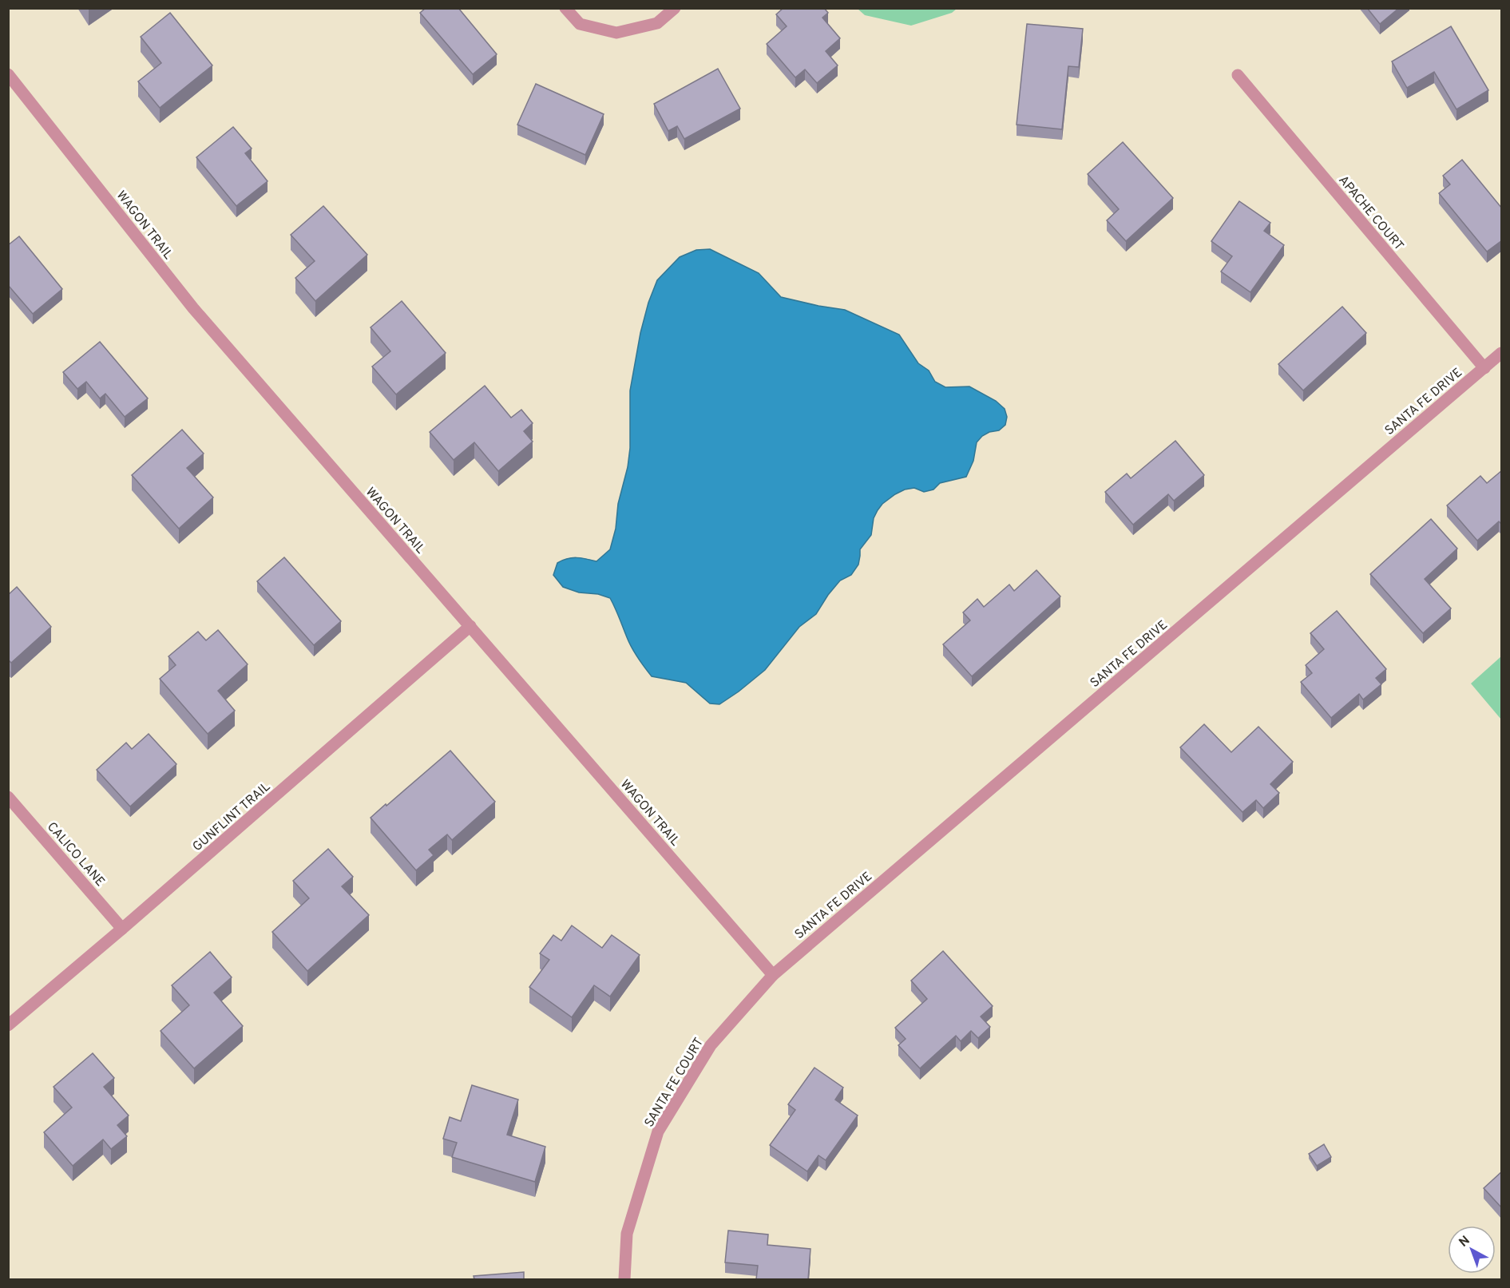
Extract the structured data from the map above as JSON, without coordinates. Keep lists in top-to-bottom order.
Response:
{
  "streets": {
    "street": [
      "APACHE COURT",
      "WAGON TRAIL",
      "SANTA FE DRIVE",
      "GUNFLINT TRAIL",
      "CALICO LANE",
      "SANTA FE COURT"
    ]
  },
  "crossings": [
    ["APACHE COURT", "SANTA FE DRIVE"],
    ["WAGON TRAIL", "SANTA FE DRIVE"],
    ["WAGON TRAIL", "GUNFLINT TRAIL"],
    ["WAGON TRAIL", "SANTA FE COURT"],
    ["SANTA FE DRIVE", "SANTA FE COURT"],
    ["GUNFLINT TRAIL", "CALICO LANE"]
  ],
  "north": "top left"
}
